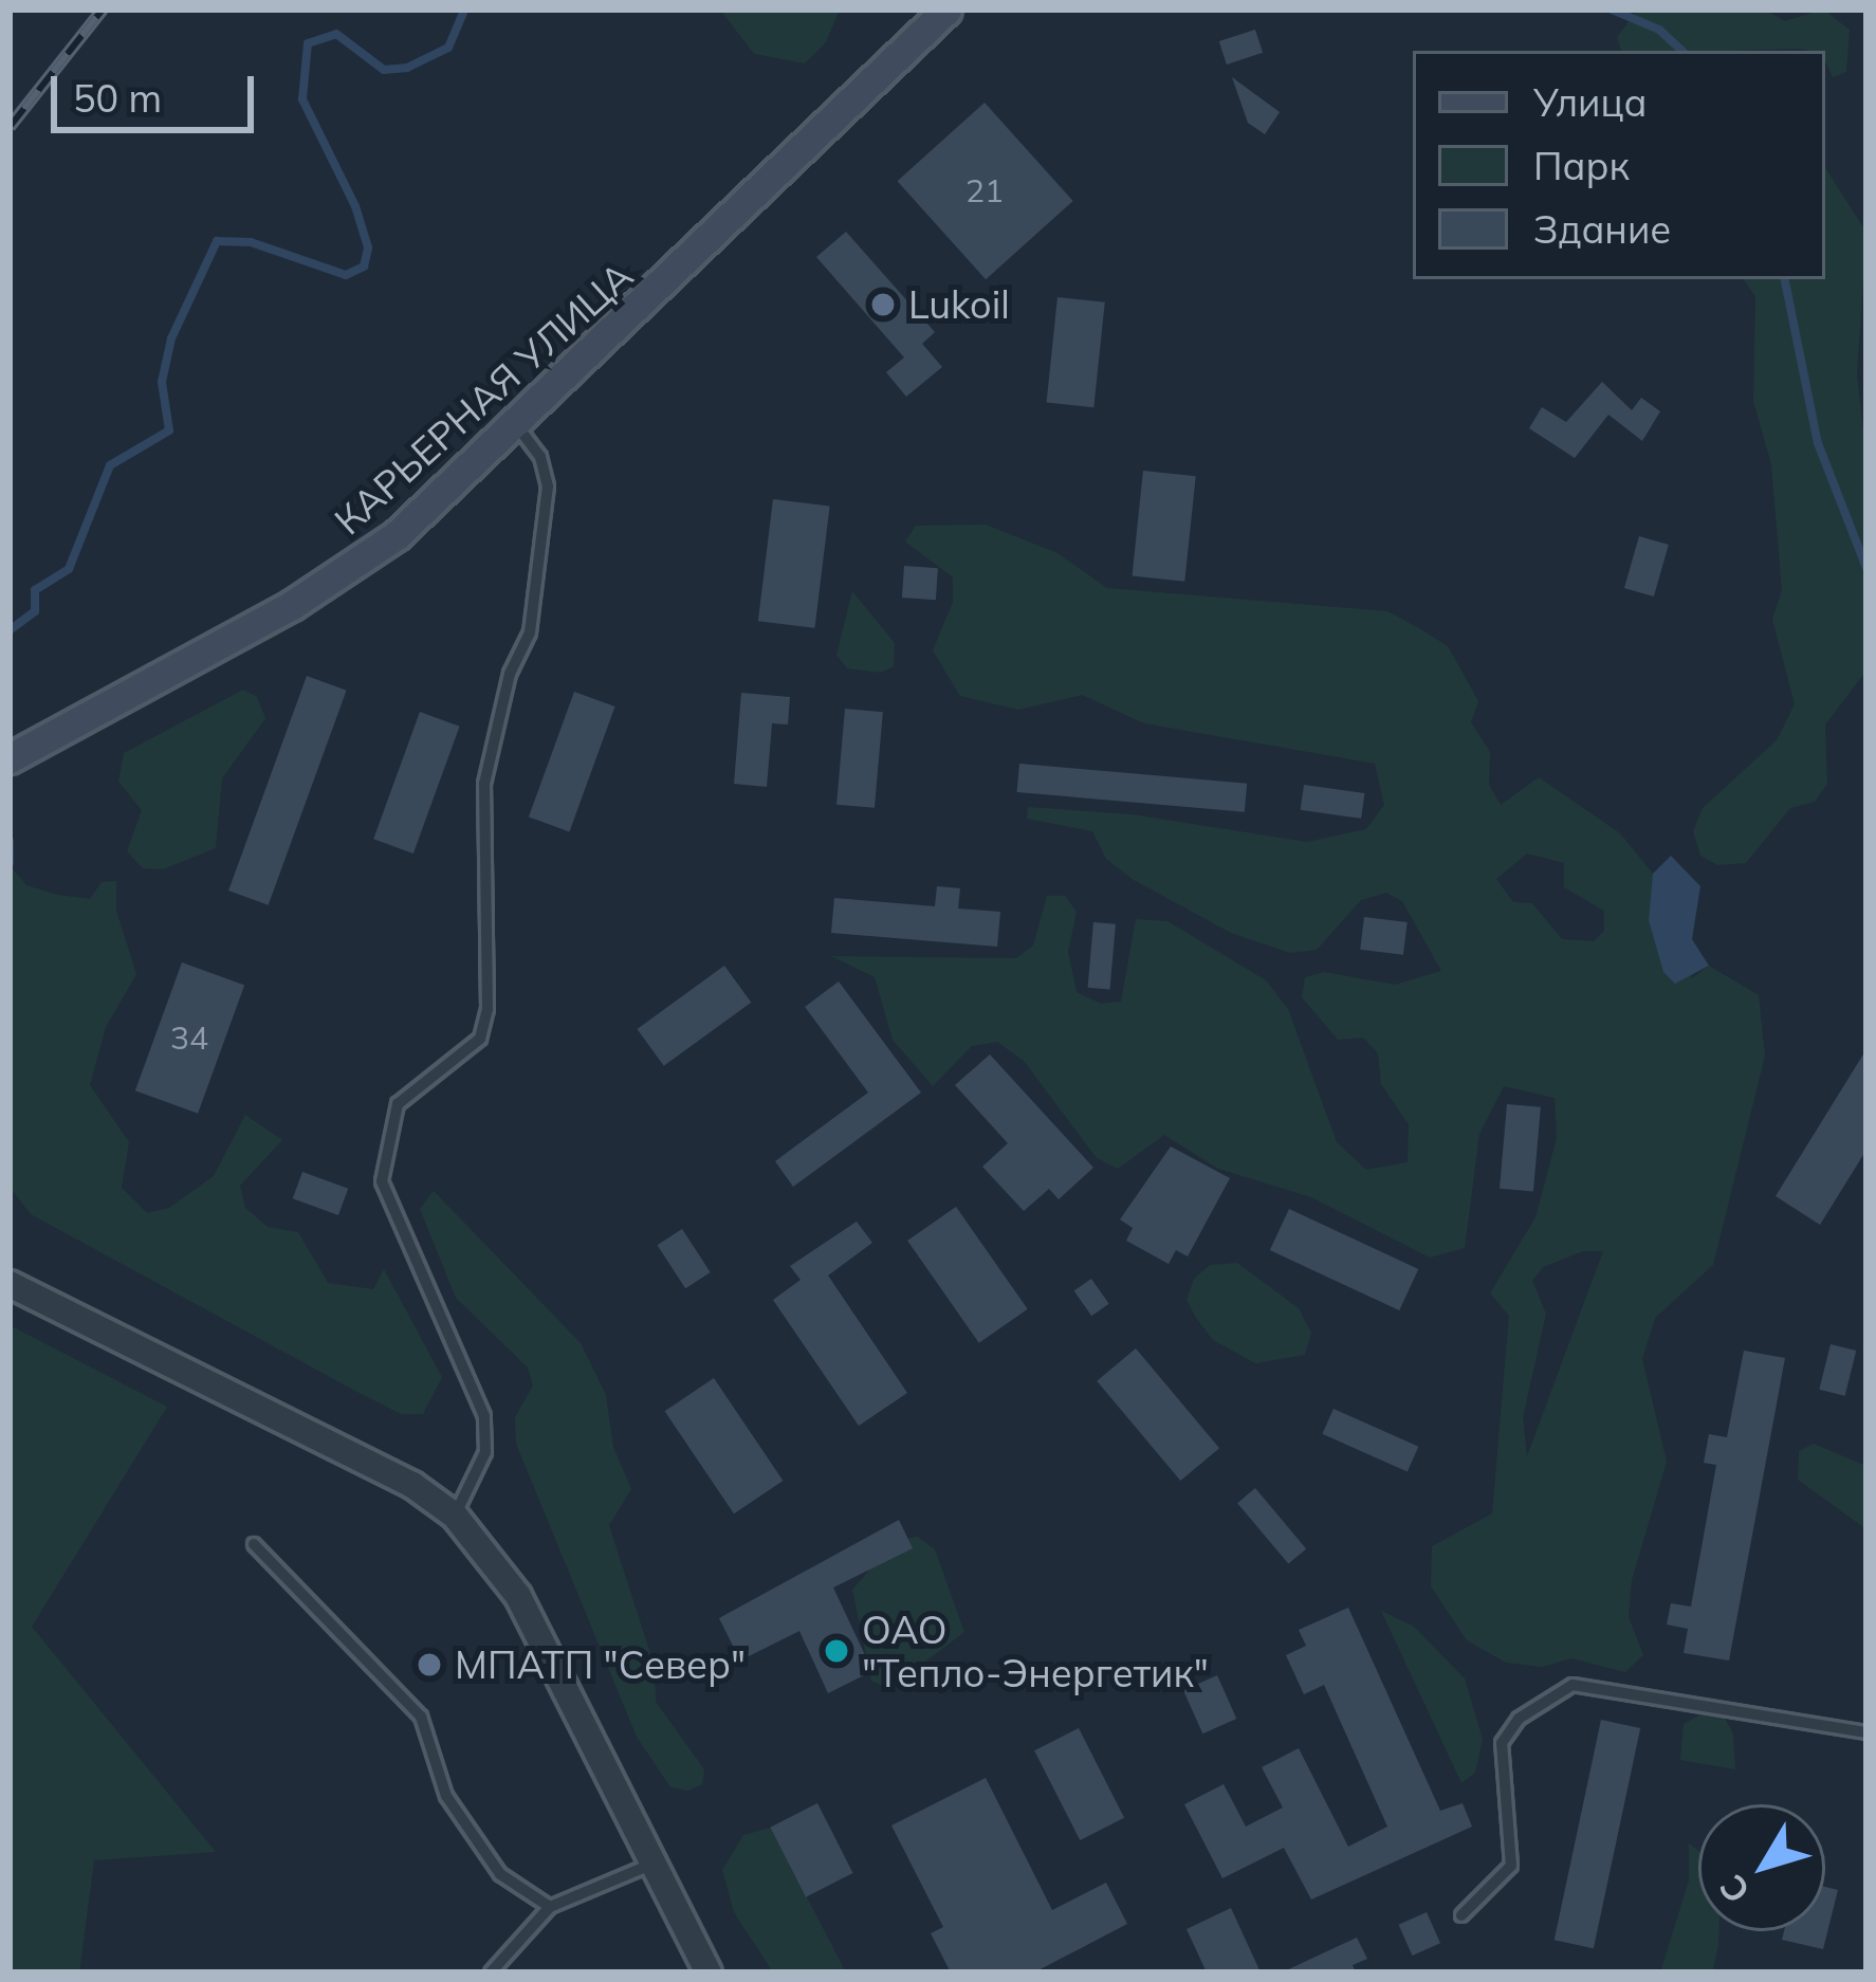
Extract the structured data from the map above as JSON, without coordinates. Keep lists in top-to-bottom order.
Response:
{
  "streets": {
    "main road": ["КАРЬЕРНАЯ УЛИЦА"]
  },
  "places": ["Lukoil", "ОАО \"Тепло-Энергетик\"", "МПАТП \"Север\""],
  "house_numbers": ["21", "34"],
  "legend": ["Улица", "Парк", "Здание"],
  "scale_bar": "50 m",
  "north": "bottom left"
}
